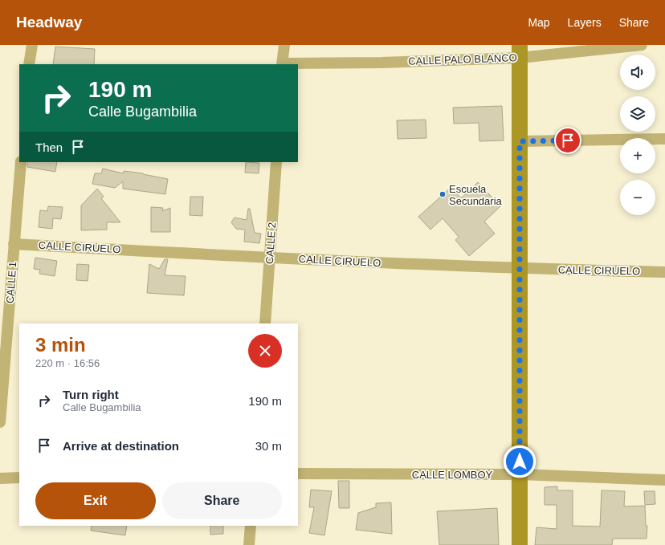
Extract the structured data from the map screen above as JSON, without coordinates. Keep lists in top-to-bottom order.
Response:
{
  "streets": {
    "street": [
      "CALLE PALO BLANCO",
      "CALLE 2",
      "CALLE CIRUELO",
      "CALLE 1",
      "CALLE LOMBOY"
    ]
  },
  "crossings": [
    ["CALLE 2", "CALLE CIRUELO"],
    ["CALLE CIRUELO", "CALLE 1"]
  ],
  "places": ["Escuela Secundaria"],
  "page": {
    "header": "Headway",
    "nav": ["Map", "Layers", "Share"],
    "map_buttons": ["+", "−"],
    "turn": ["190 m", "Calle Bugambilia"],
    "then": "Then",
    "heading": ["3 min", "220 m · 16:56"],
    "list": [
      {
        "name": "Turn right",
        "note": "Calle Bugambilia",
        "value": "190 m"
      },
      {
        "name": "Arrive at destination",
        "value": "30 m"
      }
    ],
    "buttons": ["Exit", "Share"]
  }
}
